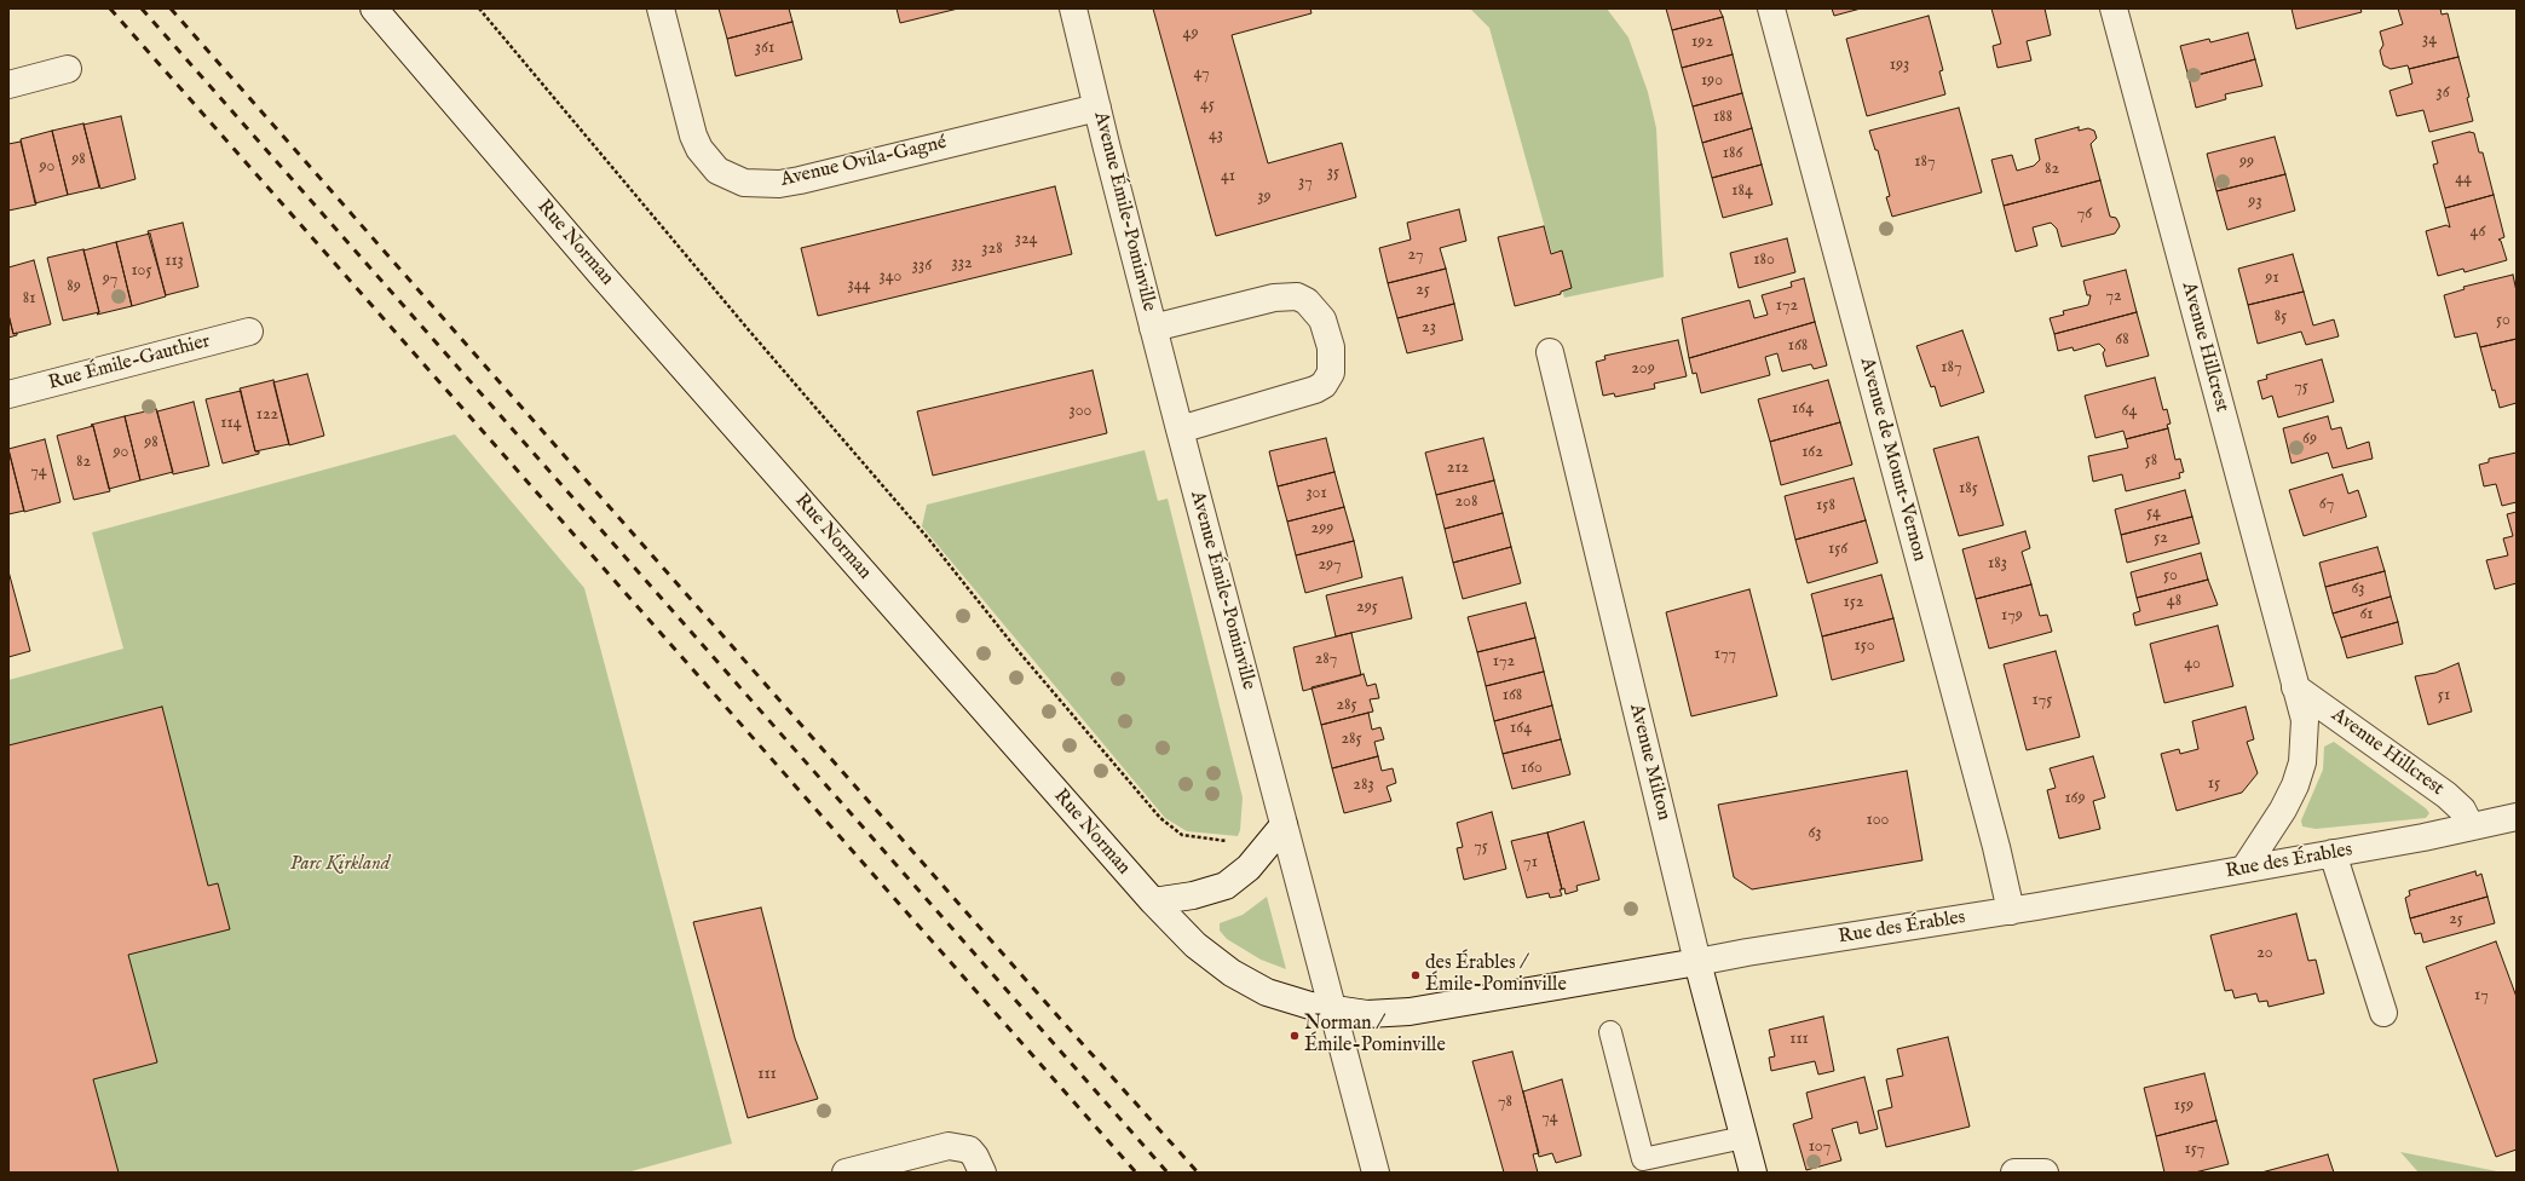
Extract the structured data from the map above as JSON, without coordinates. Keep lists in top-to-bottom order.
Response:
{
  "streets": {
    "street": [
      "Avenue Ovila-Gagné",
      "Avenue Émile-Pominville",
      "Rue Norman",
      "Avenue Hillcrest",
      "Rue Émile-Gauthier",
      "Avenue de Mount-Vernon",
      "Avenue Milton",
      "Rue des Érables"
    ]
  },
  "crossings": [
    ["Avenue Ovila-Gagné", "Avenue Émile-Pominville"],
    ["Avenue Émile-Pominville", "Rue Norman"],
    ["Avenue Émile-Pominville", "Rue des Érables"],
    ["Rue Norman", "Rue des Érables"],
    ["Avenue Hillcrest", "Rue des Érables"],
    ["Avenue de Mount-Vernon", "Rue des Érables"],
    ["Avenue Milton", "Rue des Érables"]
  ],
  "parks": ["Parc Kirkland"],
  "places": ["des Érables / Émile-Pominville", "Norman / Émile-Pominville"],
  "house_numbers": [
    "49",
    "34",
    "192",
    "361",
    "193",
    "47",
    "190",
    "36",
    "45",
    "188",
    "43",
    "186",
    "98",
    "187",
    "99",
    "90",
    "82",
    "35",
    "41",
    "44",
    "37",
    "184",
    "39",
    "93",
    "76",
    "46",
    "324",
    "328",
    "27",
    "180",
    "113",
    "332",
    "336",
    "105",
    "340",
    "91",
    "97",
    "344",
    "89",
    "25",
    "72",
    "81",
    "172",
    "85",
    "50",
    "23",
    "68",
    "168",
    "187",
    "209",
    "75",
    "164",
    "300",
    "64",
    "122",
    "114",
    "69",
    "98",
    "90",
    "162",
    "58",
    "82",
    "212",
    "74",
    "185",
    "301",
    "208",
    "67",
    "158",
    "54",
    "299",
    "52",
    "156",
    "183",
    "297",
    "50",
    "63",
    "48",
    "152",
    "295",
    "61",
    "179",
    "150",
    "177",
    "287",
    "172",
    "40",
    "168",
    "51",
    "175",
    "285",
    "164",
    "285",
    "160",
    "15",
    "283",
    "169",
    "100",
    "63",
    "75",
    "71",
    "25",
    "20",
    "17",
    "111",
    "111",
    "78",
    "159",
    "74",
    "107",
    "157"
  ]
}
